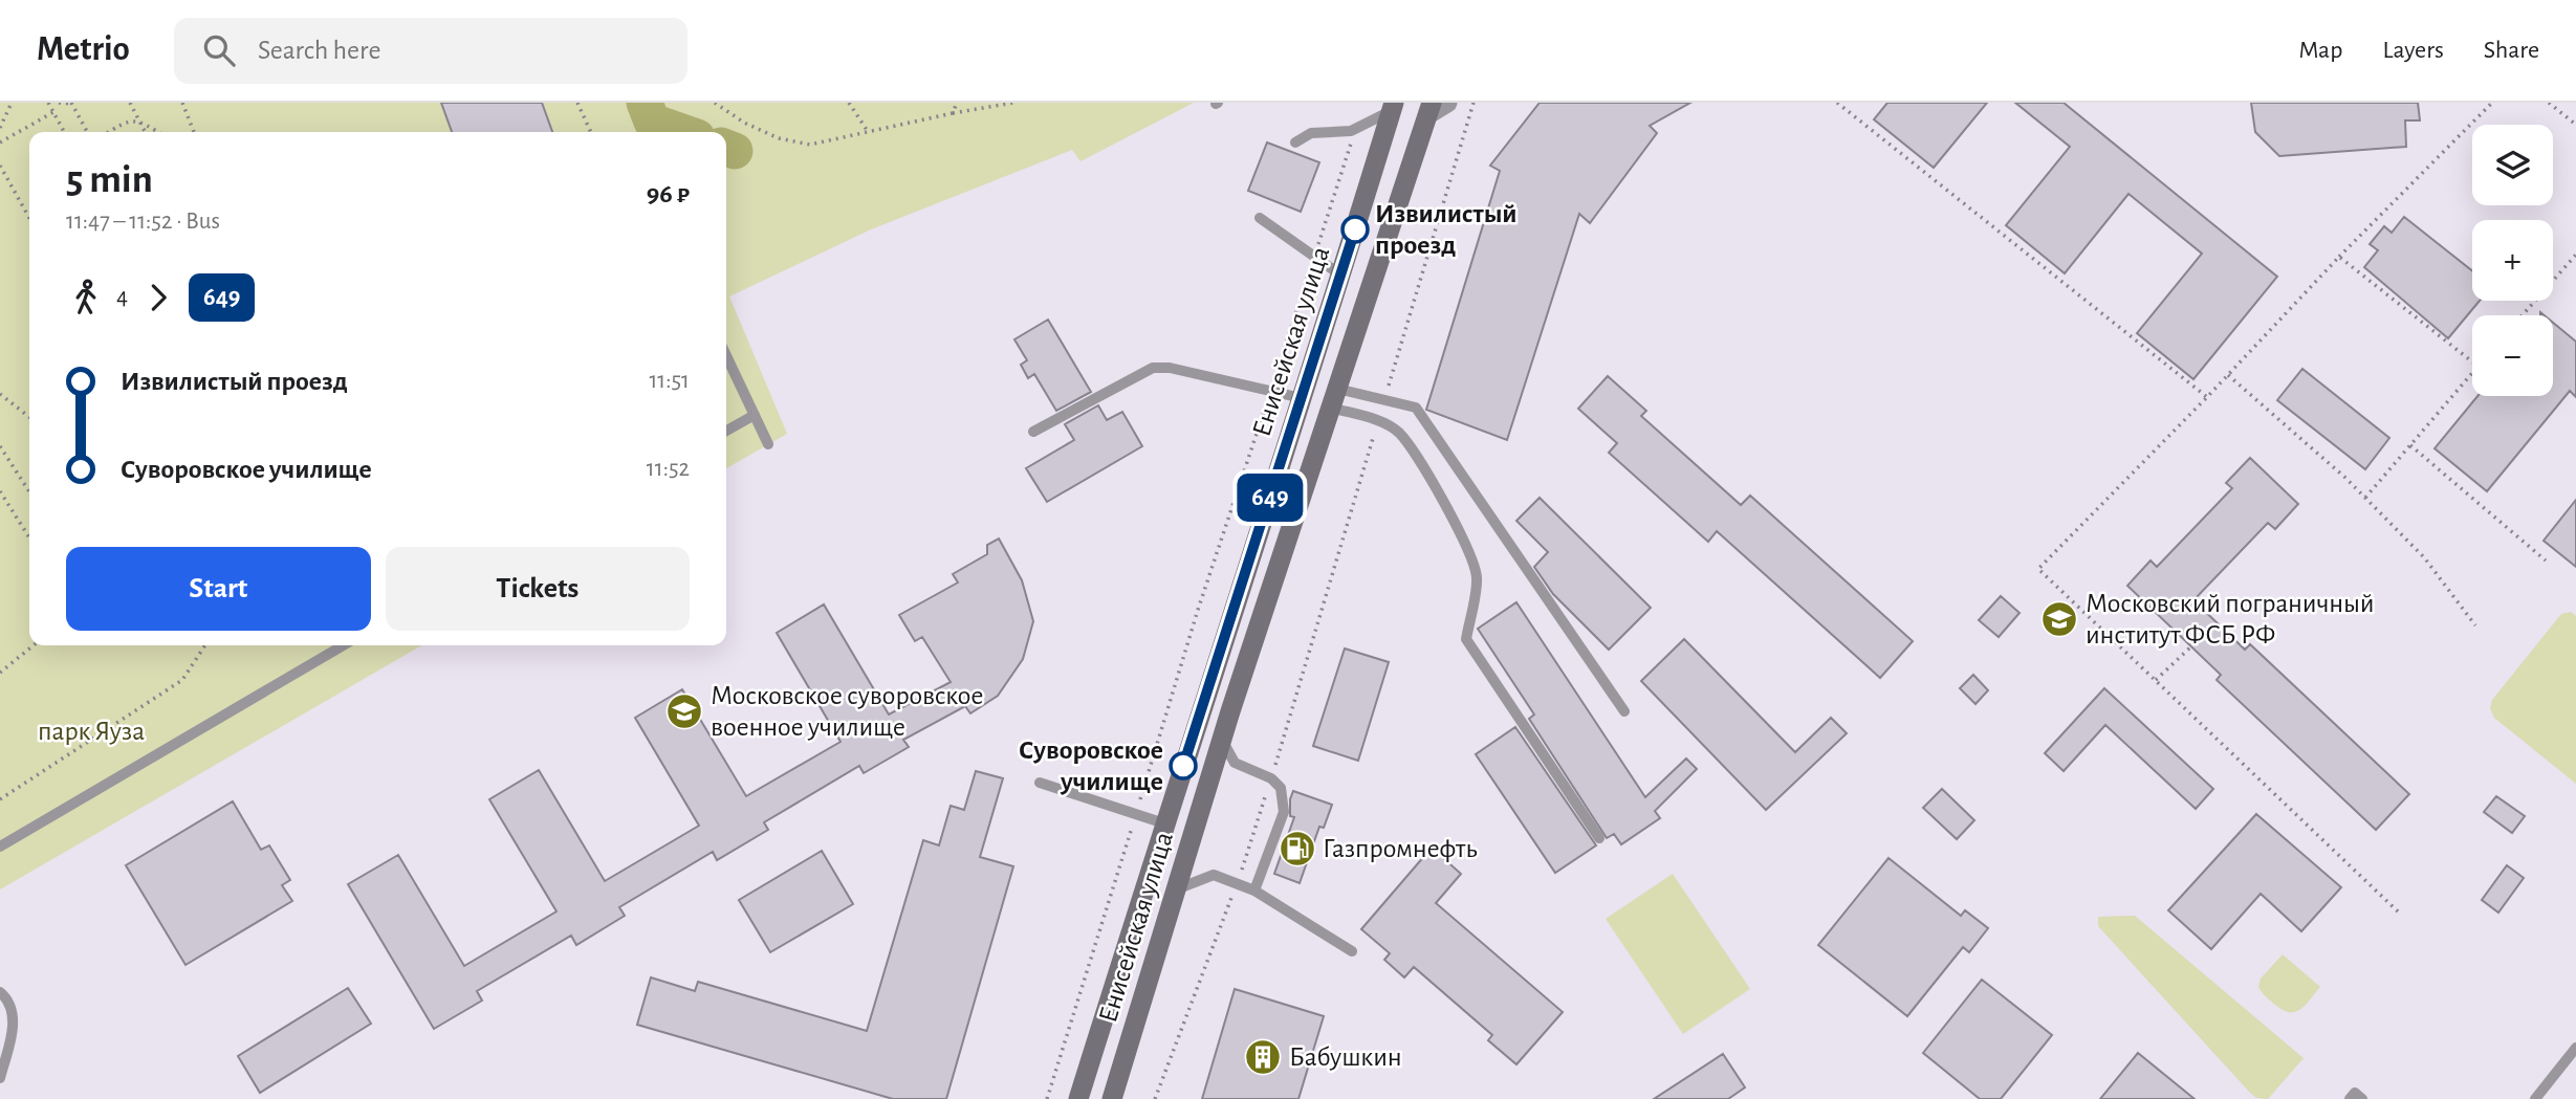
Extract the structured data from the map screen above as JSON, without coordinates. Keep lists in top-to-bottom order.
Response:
{
  "streets": {
    "main road": ["Енисейская улица"]
  },
  "parks": ["парк Яуза"],
  "places": {
    "other": ["Извилистый проезд", "Суворовское училище"],
    "school or university": ["Московский пограничный институт ФСБ РФ", "Московское суворовское военное училище"],
    "fuel station": ["Газпромнефть"],
    "building": ["Бабушкин"]
  },
  "lines": ["bus line 649"],
  "page": {
    "header": "Metrio",
    "search": "Search here",
    "nav": ["Map", "Layers", "Share"],
    "on_map": "649",
    "map_buttons": ["+", "−"],
    "heading": ["5 min", "11:47 – 11:52 · Bus", "96 ₽"],
    "legs": ["4", "649"],
    "list": [
      {
        "name": "Извилистый проезд",
        "value": "11:51"
      },
      {
        "name": "Суворовское училище",
        "value": "11:52"
      }
    ],
    "buttons": ["Start", "Tickets"]
  }
}
